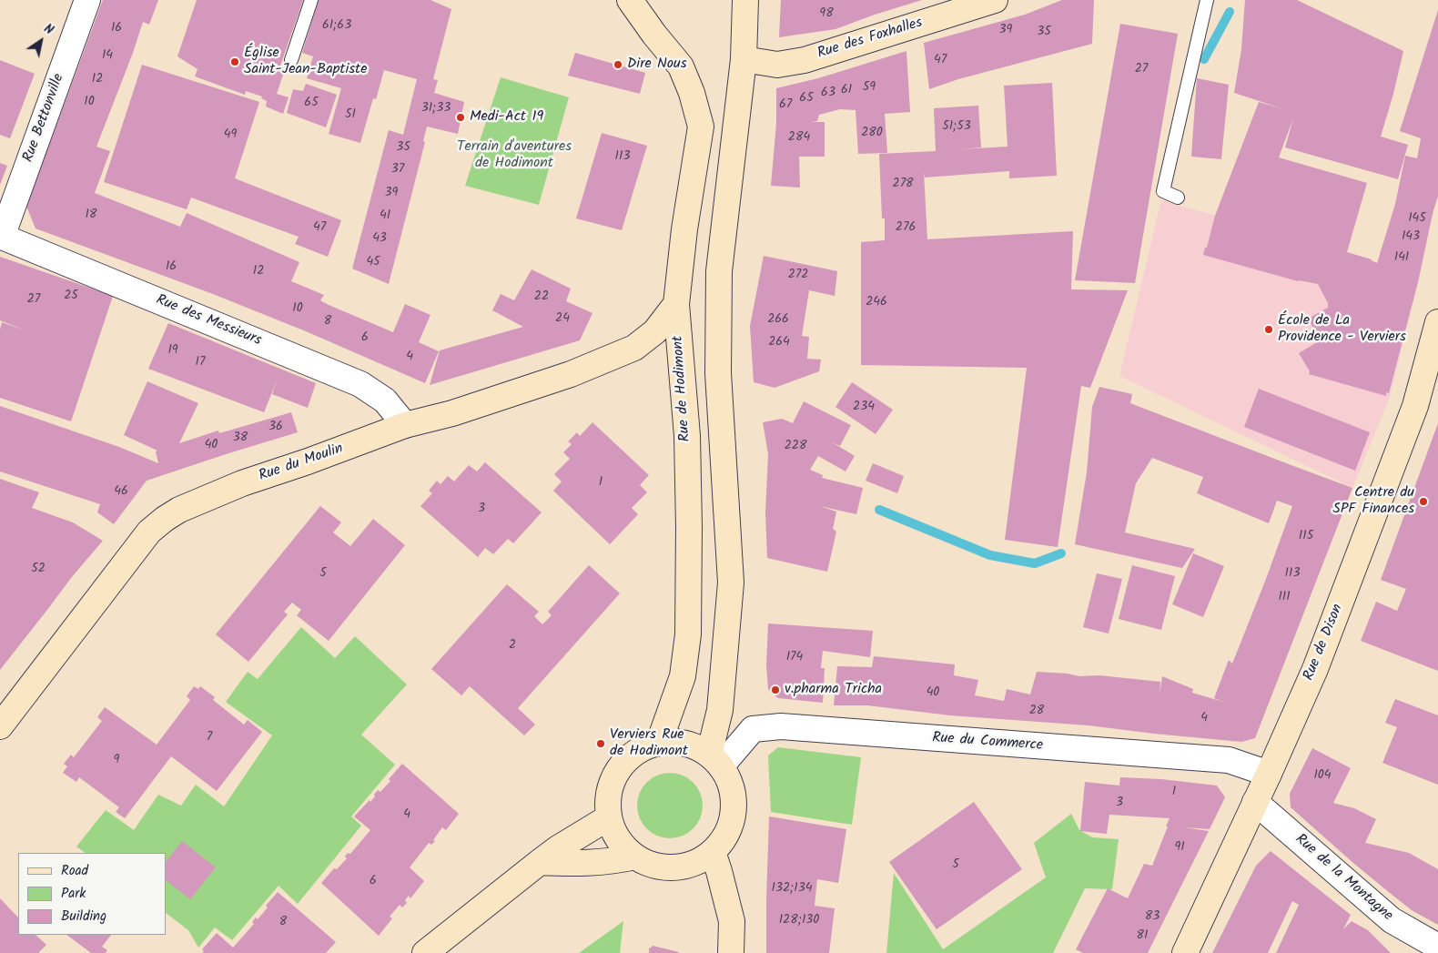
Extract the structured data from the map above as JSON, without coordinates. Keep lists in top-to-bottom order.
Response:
{
  "streets": {
    "main road": [
      "Rue des Foxhalles",
      "Rue de Hodimont",
      "Rue du Moulin",
      "Rue de Dison"
    ],
    "street": [
      "Rue Bettonville",
      "Rue des Messieurs",
      "Rue du Commerce",
      "Rue de la Montagne"
    ]
  },
  "crossings": [
    ["Rue Bettonville", "Rue des Messieurs"],
    ["Rue des Messieurs", "Rue du Moulin"],
    ["Rue de Hodimont", "Rue du Moulin"],
    ["Rue de Hodimont", "Rue du Commerce"],
    ["Rue de Dison", "Rue du Commerce"],
    ["Rue de Dison", "Rue de la Montagne"]
  ],
  "parks": ["Terrain d'aventures de Hodimont"],
  "places": [
    "Église Saint-Jean-Baptiste",
    "Dire Nous",
    "Medi-Act 19",
    "École de La Providence - Verviers",
    "Centre du SPF Finances",
    "v.pharma Tricha",
    "Verviers Rue de Hodimont"
  ],
  "house_numbers": [
    "98",
    "61;63",
    "16",
    "39",
    "35",
    "14",
    "47",
    "27",
    "12",
    "59",
    "61",
    "63",
    "65",
    "10",
    "65",
    "67",
    "31;33",
    "51",
    "51;53",
    "280",
    "49",
    "284",
    "35",
    "113",
    "37",
    "278",
    "39",
    "18",
    "41",
    "145",
    "47",
    "276",
    "143",
    "43",
    "141",
    "45",
    "16",
    "12",
    "272",
    "25",
    "22",
    "27",
    "246",
    "10",
    "24",
    "266",
    "8",
    "6",
    "264",
    "19",
    "4",
    "17",
    "234",
    "36",
    "38",
    "40",
    "228",
    "1",
    "46",
    "3",
    "115",
    "52",
    "5",
    "113",
    "111",
    "2",
    "174",
    "40",
    "28",
    "4",
    "7",
    "9",
    "104",
    "1",
    "3",
    "4",
    "91",
    "5",
    "6",
    "132;134",
    "83",
    "128;130",
    "8",
    "81"
  ],
  "legend": ["Road", "Park", "Building"],
  "north": "top right"
}
